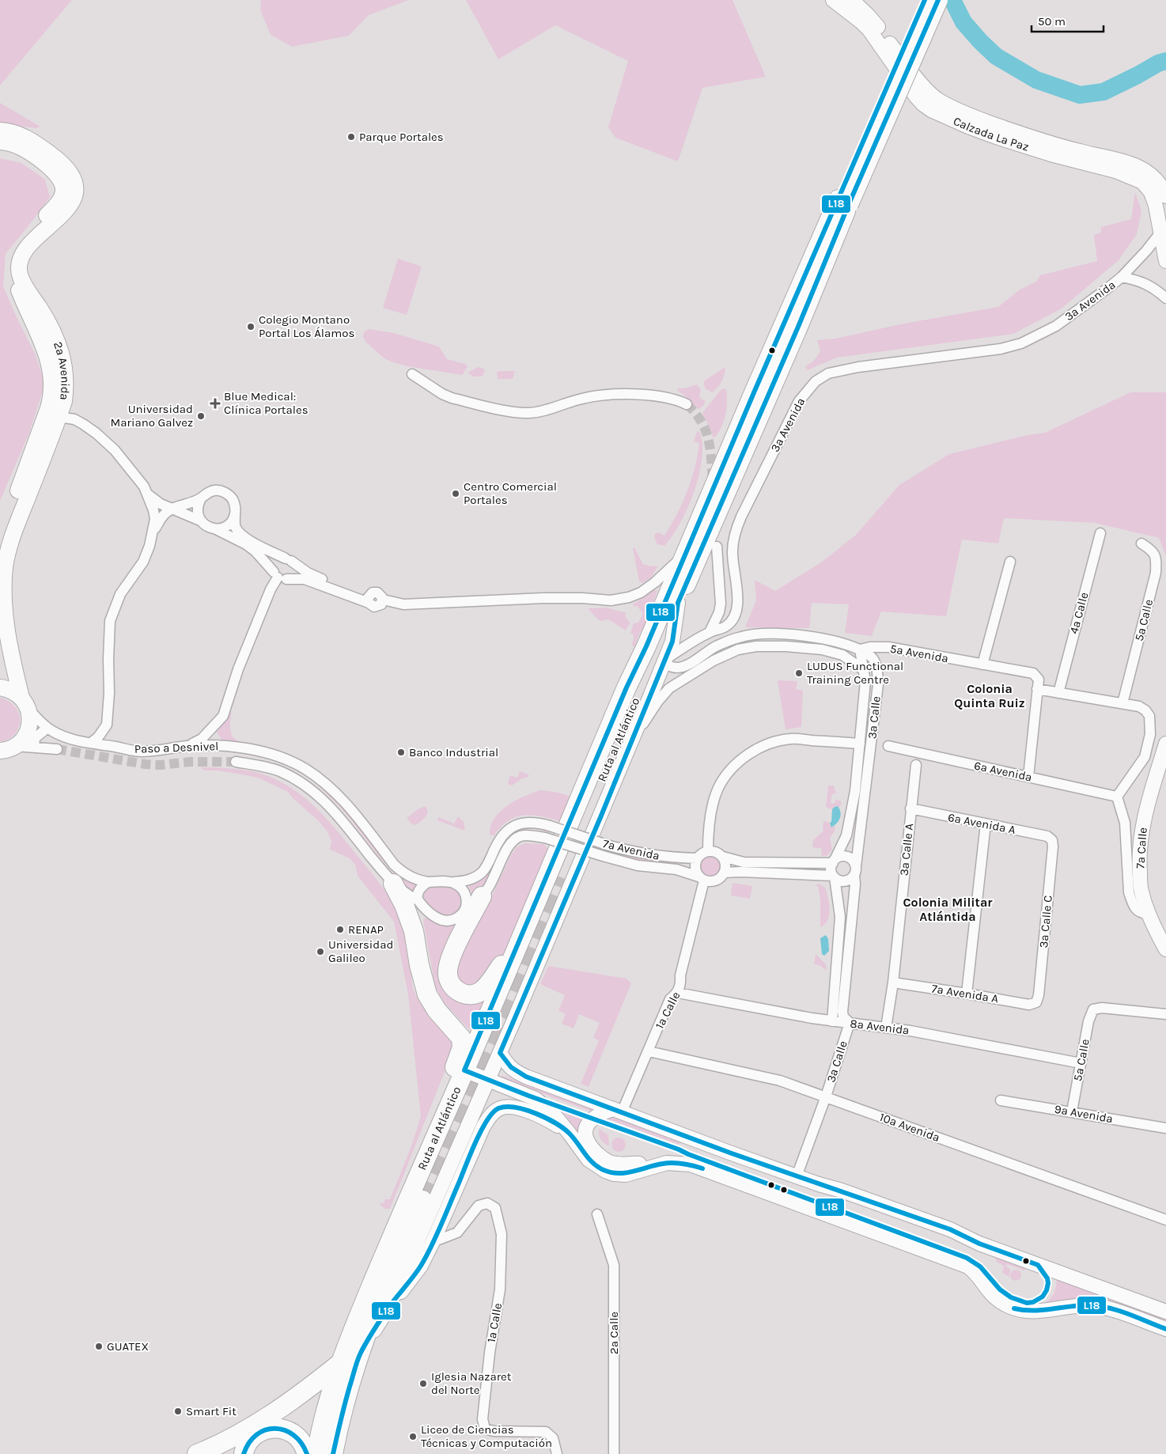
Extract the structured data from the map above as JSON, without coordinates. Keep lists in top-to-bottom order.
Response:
{
  "streets": {
    "highway": ["Ruta al Atlántico"],
    "main road": ["Calzada La Paz", "2a Avenida", "7a Calle"],
    "street": [
      "3a Avenida",
      "4a Calle",
      "5a Calle",
      "5a Avenida",
      "3a Calle",
      "Paso a Desnivel",
      "6a Avenida",
      "6a Avenida A",
      "7a Avenida",
      "3a Calle A",
      "3a Calle C",
      "7a Avenida A",
      "1a Calle",
      "8a Avenida",
      "9a Avenida",
      "10a Avenida",
      "2a Calle"
    ]
  },
  "crossings": [
    ["Calzada La Paz", "3a Avenida"],
    ["3a Avenida", "5a Avenida"],
    ["3a Avenida", "Ruta al Atlántico"],
    ["2a Avenida", "Paso a Desnivel"],
    ["5a Calle", "8a Avenida"],
    ["5a Calle", "9a Avenida"],
    ["5a Avenida", "3a Calle"],
    ["5a Avenida", "Ruta al Atlántico"],
    ["3a Calle", "8a Avenida"],
    ["3a Calle", "10a Avenida"],
    ["Paso a Desnivel", "7a Avenida"],
    ["6a Avenida A", "3a Calle A"],
    ["6a Avenida A", "3a Calle C"],
    ["7a Avenida", "1a Calle"],
    ["3a Calle A", "7a Avenida A"],
    ["3a Calle A", "8a Avenida"],
    ["3a Calle C", "7a Avenida A"],
    ["1a Calle", "8a Avenida"],
    ["1a Calle", "10a Avenida"]
  ],
  "districts": ["Colonia Quinta Ruiz", "Colonia Militar Atlántida"],
  "places": {
    "other": [
      "Parque Portales",
      "Colegio Montano Portal Los Álamos",
      "Universidad Mariano Galvez",
      "Centro Comercial Portales",
      "LUDUS Functional Training Centre",
      "Banco Industrial",
      "RENAP",
      "Universidad Galileo",
      "GUATEX",
      "Iglesia Nazaret del Norte",
      "Smart Fit",
      "Liceo de Ciencias Técnicas y Computación"
    ],
    "health": ["Blue Medical: Clínica Portales"]
  },
  "lines": ["transit line L18"],
  "scale_bar": "50 m"
}
